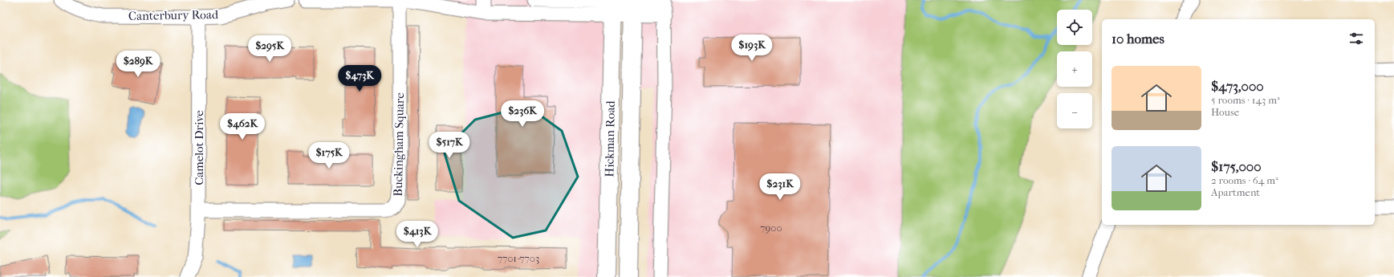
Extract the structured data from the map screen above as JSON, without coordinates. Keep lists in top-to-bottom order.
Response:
{
  "streets": {
    "main road": ["Hickman Road"],
    "street": ["Canterbury Road", "Buckingham Square", "Camelot Drive"]
  },
  "crossings": [
    ["Canterbury Road", "Camelot Drive"],
    ["Buckingham Square", "Camelot Drive"]
  ],
  "house_numbers": ["7900", "7701-7703"],
  "page": {
    "map_buttons": ["+", "−"],
    "heading": "10 homes",
    "price": [
      "$193K",
      "$295K",
      "$289K",
      "$473K",
      "$236K",
      "$462K",
      "$517K",
      "$175K",
      "$231K",
      "$413K"
    ],
    "list": [
      {
        "name": "$473,000",
        "note": "5 rooms · 143 m² · House"
      },
      {
        "name": "$175,000",
        "note": "2 rooms · 64 m² · Apartment"
      }
    ]
  }
}
